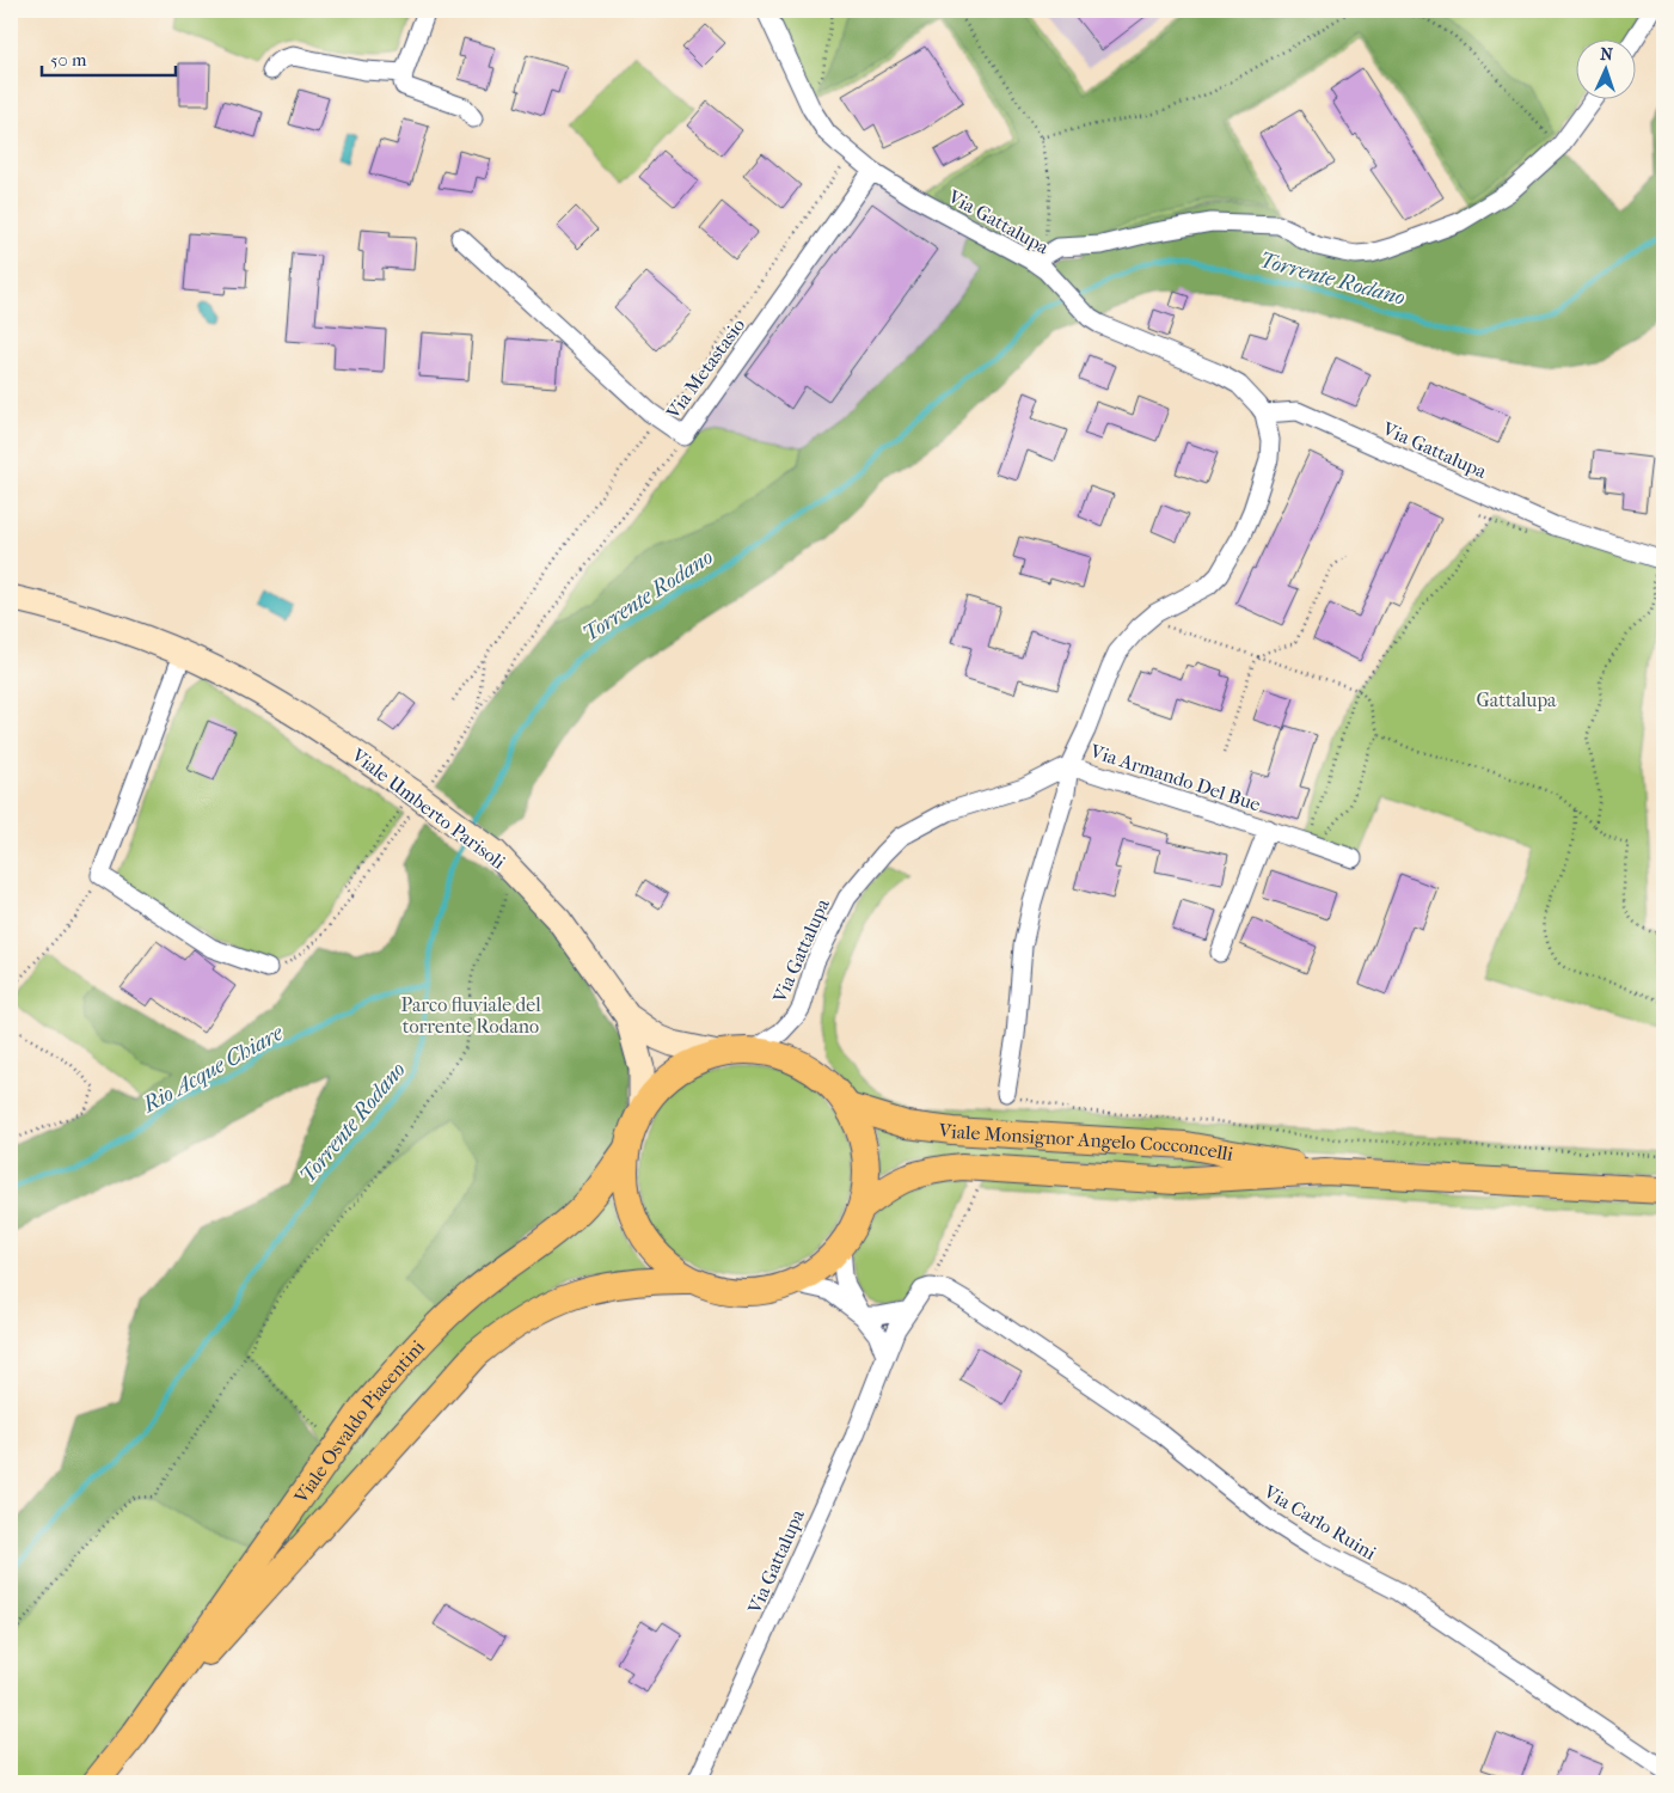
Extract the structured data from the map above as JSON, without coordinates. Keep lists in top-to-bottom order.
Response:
{
  "streets": {
    "main road": ["Viale Umberto Parisoli", "Viale Monsignor Angelo Cocconcelli", "Viale Osvaldo Piacentini"],
    "street": [
      "Via Gattalupa",
      "Via Metastasio",
      "Via Armando Del Bue",
      "Via Carlo Ruini"
    ]
  },
  "crossings": [
    ["Via Gattalupa", "Via Metastasio"],
    ["Via Gattalupa", "Via Armando Del Bue"],
    ["Via Gattalupa", "Via Carlo Ruini"]
  ],
  "water": ["Torrente Rodano", "Rio Acque Chiare"],
  "parks": ["Gattalupa", "Parco fluviale del torrente Rodano"],
  "scale_bar": "50 m",
  "north": "top"
}
